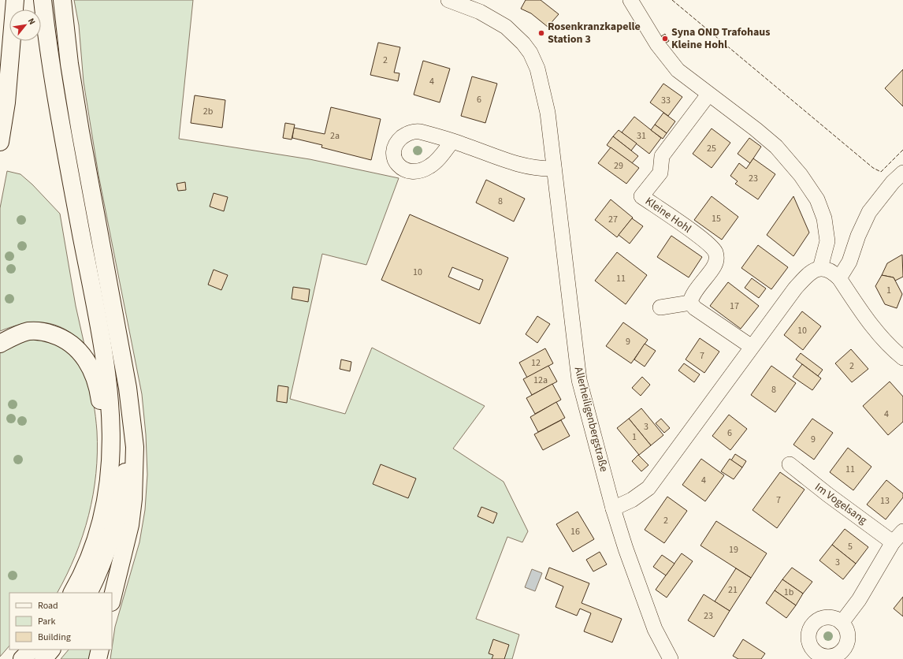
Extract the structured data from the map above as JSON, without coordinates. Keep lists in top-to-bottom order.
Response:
{
  "streets": {
    "street": ["Kleine Hohl", "Allerheiligenbergstraße", "Im Vogelsang"]
  },
  "places": ["Rosenkranzkapelle Station 3", "Syna OND Trafohaus Kleine Hohl"],
  "house_numbers": [
    "2",
    "4",
    "6",
    "33",
    "2b",
    "2a",
    "31",
    "25",
    "29",
    "23",
    "8",
    "15",
    "27",
    "10",
    "11",
    "1",
    "17",
    "10",
    "9",
    "7",
    "12",
    "2",
    "12a",
    "8",
    "4",
    "3",
    "6",
    "1",
    "9",
    "11",
    "4",
    "7",
    "13",
    "2",
    "16",
    "5",
    "19",
    "3",
    "21",
    "1b",
    "23"
  ],
  "legend": ["Road", "Park", "Building"],
  "north": "top right"
}
